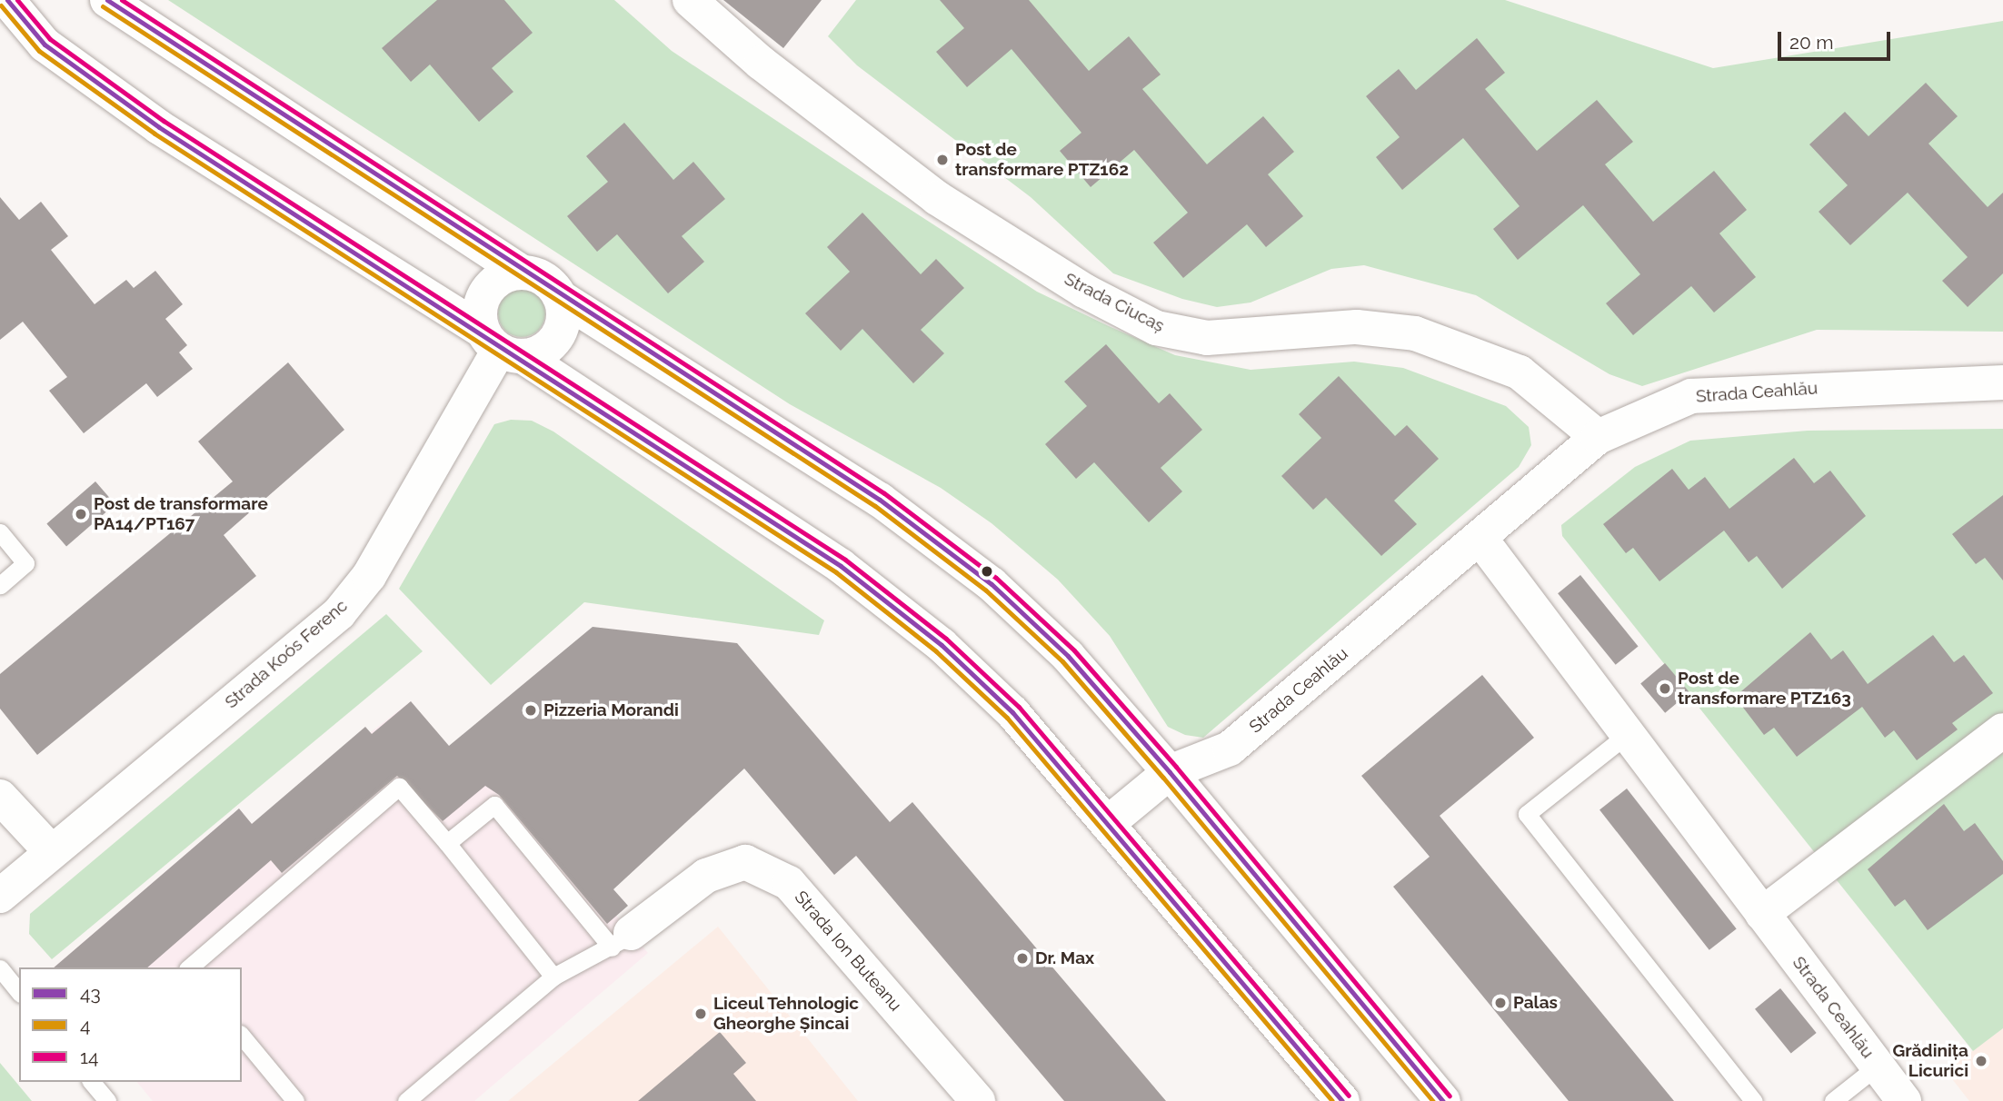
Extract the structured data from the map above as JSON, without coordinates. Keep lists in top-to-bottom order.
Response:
{
  "streets": {
    "street": [
      "Strada Ciucaș",
      "Strada Ceahlău",
      "Strada Koós Ferenc",
      "Strada Ion Buteanu"
    ]
  },
  "crossings": [
    ["Strada Ciucaș", "Strada Ceahlău"]
  ],
  "places": [
    "Post de transformare PTZ162",
    "Post de transformare PA14/PT167",
    "Post de transformare PTZ163",
    "Pizzeria Morandi",
    "Dr. Max",
    "Palas",
    "Liceul Tehnologic Gheorghe Șincai",
    "Grădinița Licurici"
  ],
  "lines": ["transit line 43", "transit line 14", "transit line 4"],
  "legend": ["43", "4", "14"],
  "scale_bar": "20 m"
}
